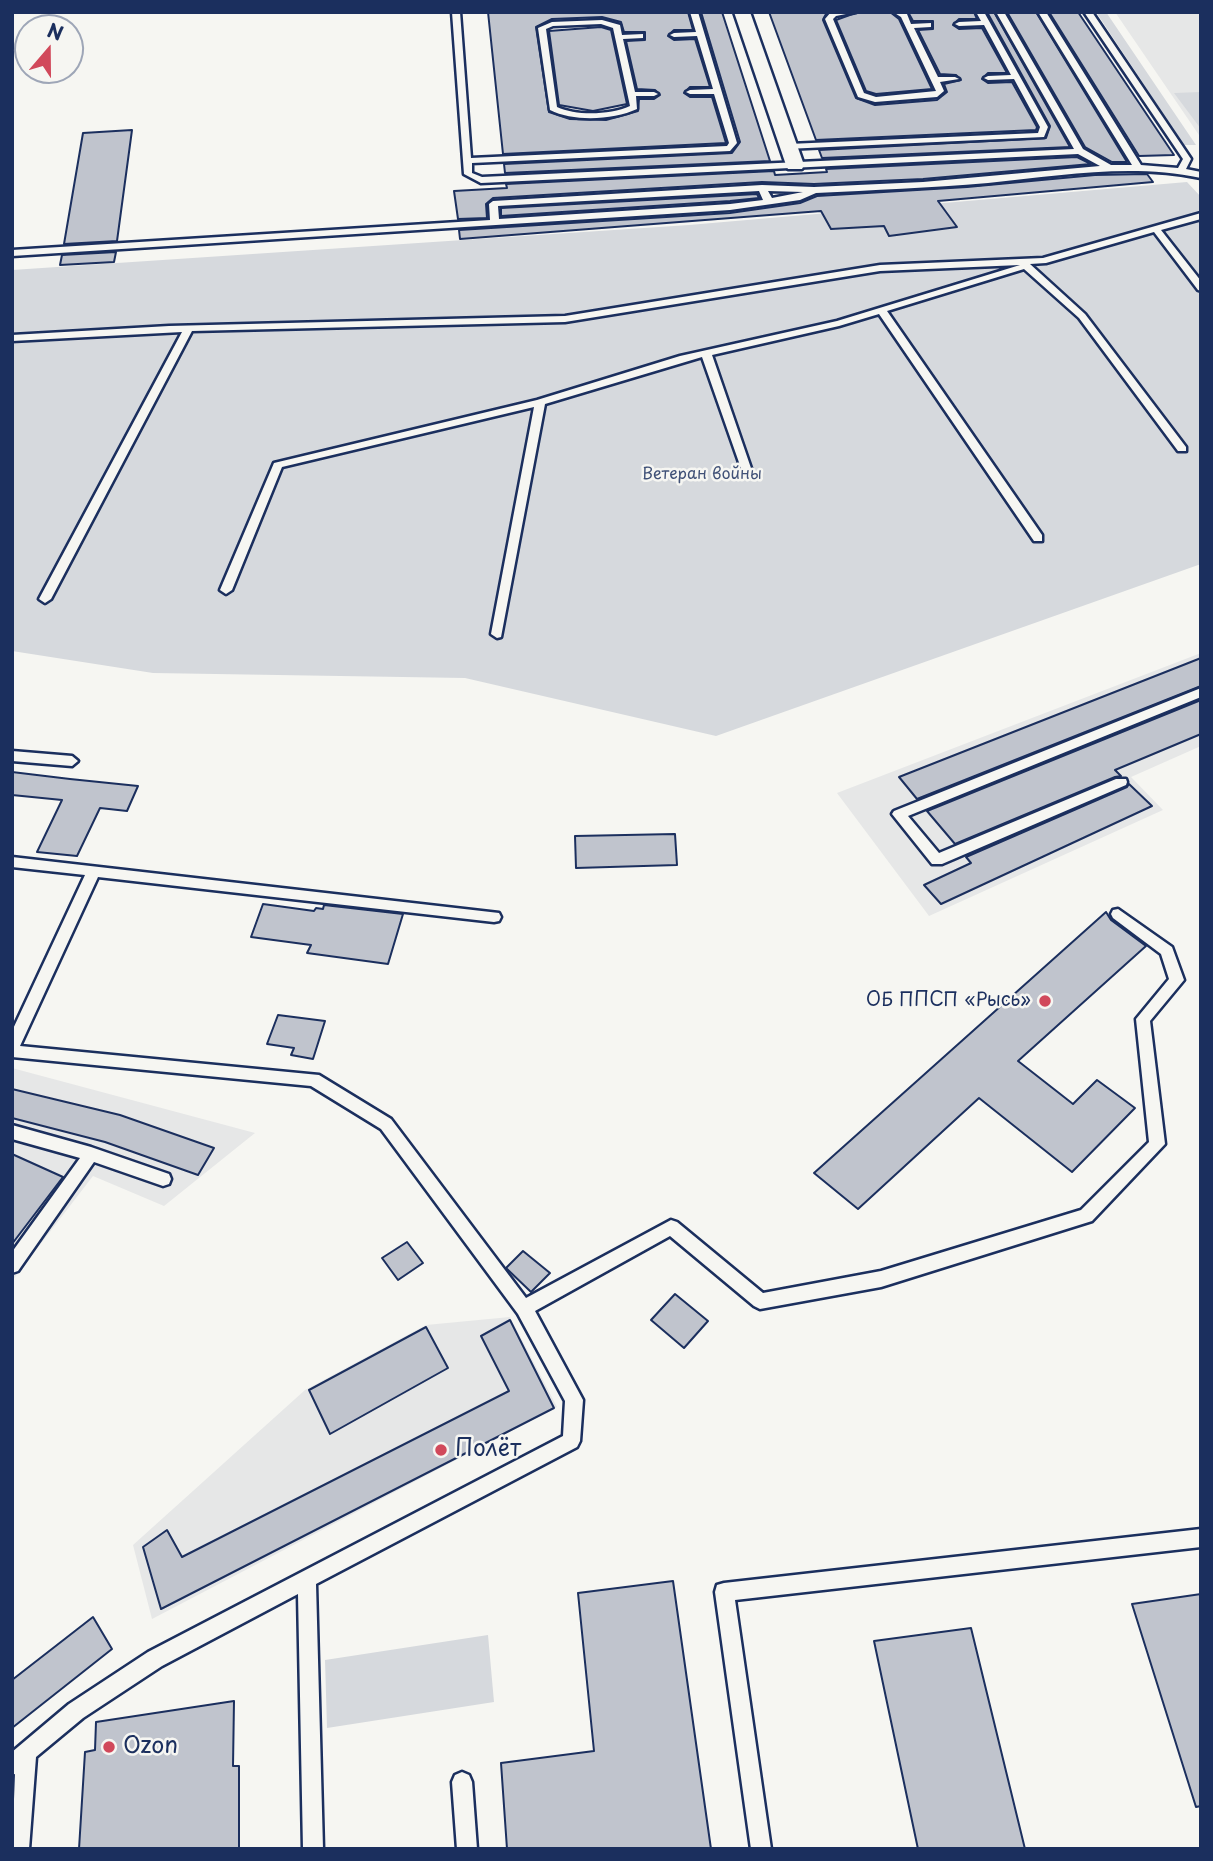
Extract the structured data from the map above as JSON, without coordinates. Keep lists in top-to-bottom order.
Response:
{
  "parks": ["Ветеран войны"],
  "places": ["ОБ ППСП «Рысь»", "Полёт", "Ozon"],
  "north": "top"
}
